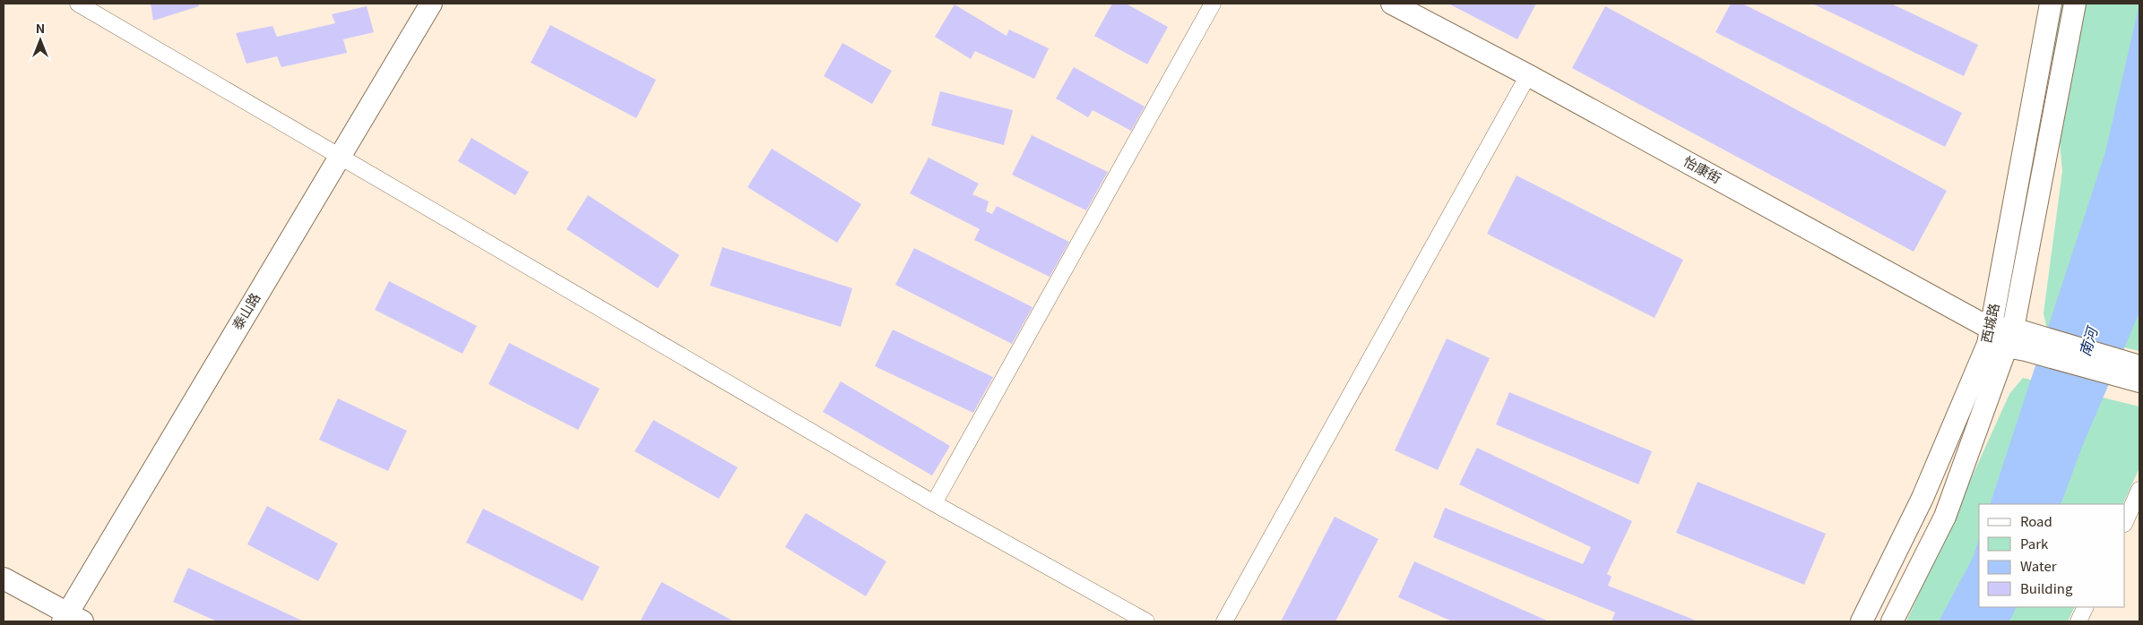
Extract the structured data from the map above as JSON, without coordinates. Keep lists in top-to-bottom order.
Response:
{
  "streets": {
    "main road": ["怡康街", "泰山路", "西城路"]
  },
  "crossings": [
    ["怡康街", "西城路"]
  ],
  "water": ["南河"],
  "legend": [
    "Road",
    "Park",
    "Water",
    "Building"
  ],
  "north": "top"
}
